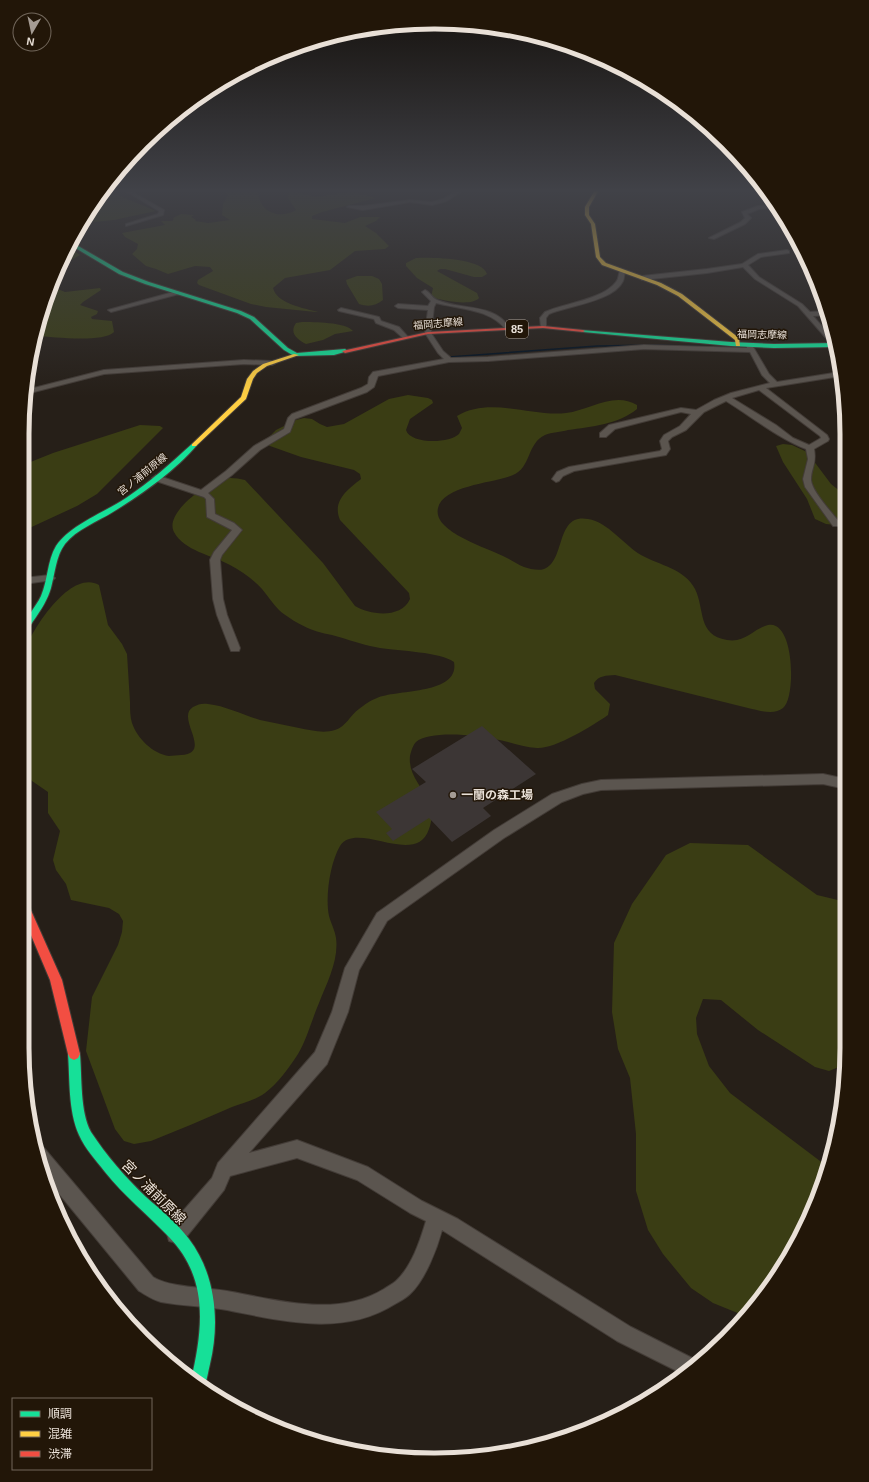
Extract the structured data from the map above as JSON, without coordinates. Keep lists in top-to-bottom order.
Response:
{
  "streets": {
    "main road": ["福岡志摩線", "85", "宮ノ浦前原線"]
  },
  "crossings": [
    ["福岡志摩線", "宮ノ浦前原線"]
  ],
  "places": ["一蘭の森工場"],
  "legend": ["順調", "混雑", "渋滞"],
  "north": "bottom"
}
